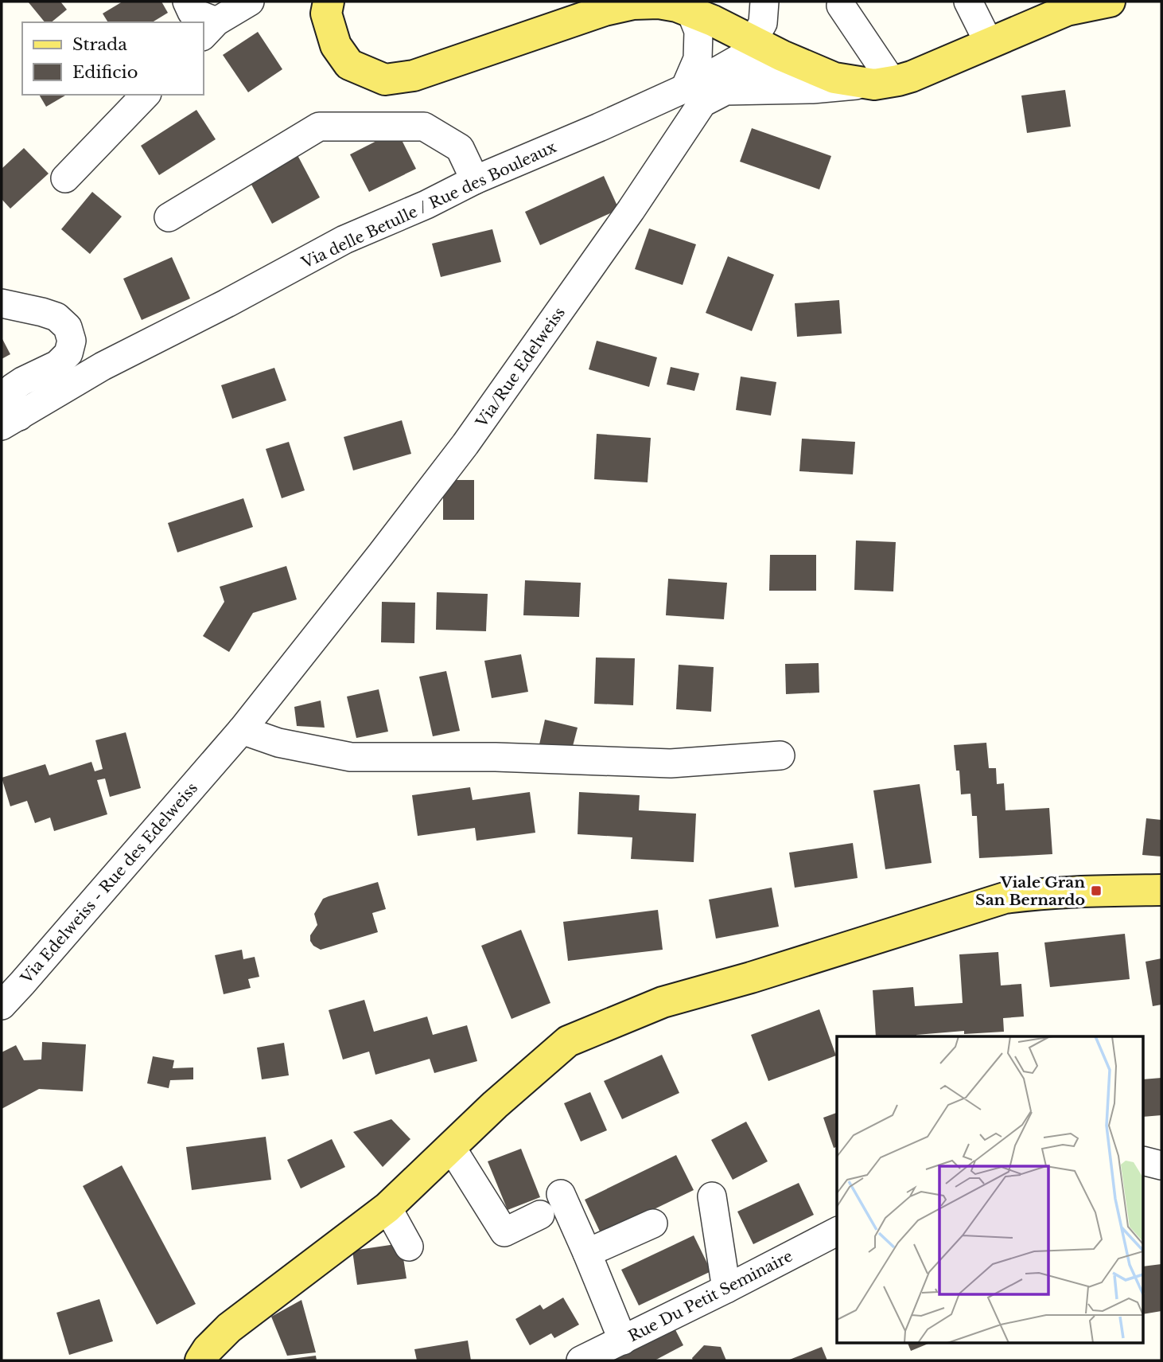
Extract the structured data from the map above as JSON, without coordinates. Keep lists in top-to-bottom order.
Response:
{
  "streets": {
    "street": [
      "Via delle Betulle / Rue des Bouleaux",
      "Via/Rue Edelweiss",
      "Via Edelweiss - Rue des Edelweiss",
      "Rue Du Petit Seminaire"
    ]
  },
  "crossings": [
    ["Via/Rue Edelweiss", "Via Edelweiss - Rue des Edelweiss"]
  ],
  "places": {
    "transit": ["Viale Gran San Bernardo"]
  },
  "legend": ["Strada", "Edificio"]
}
